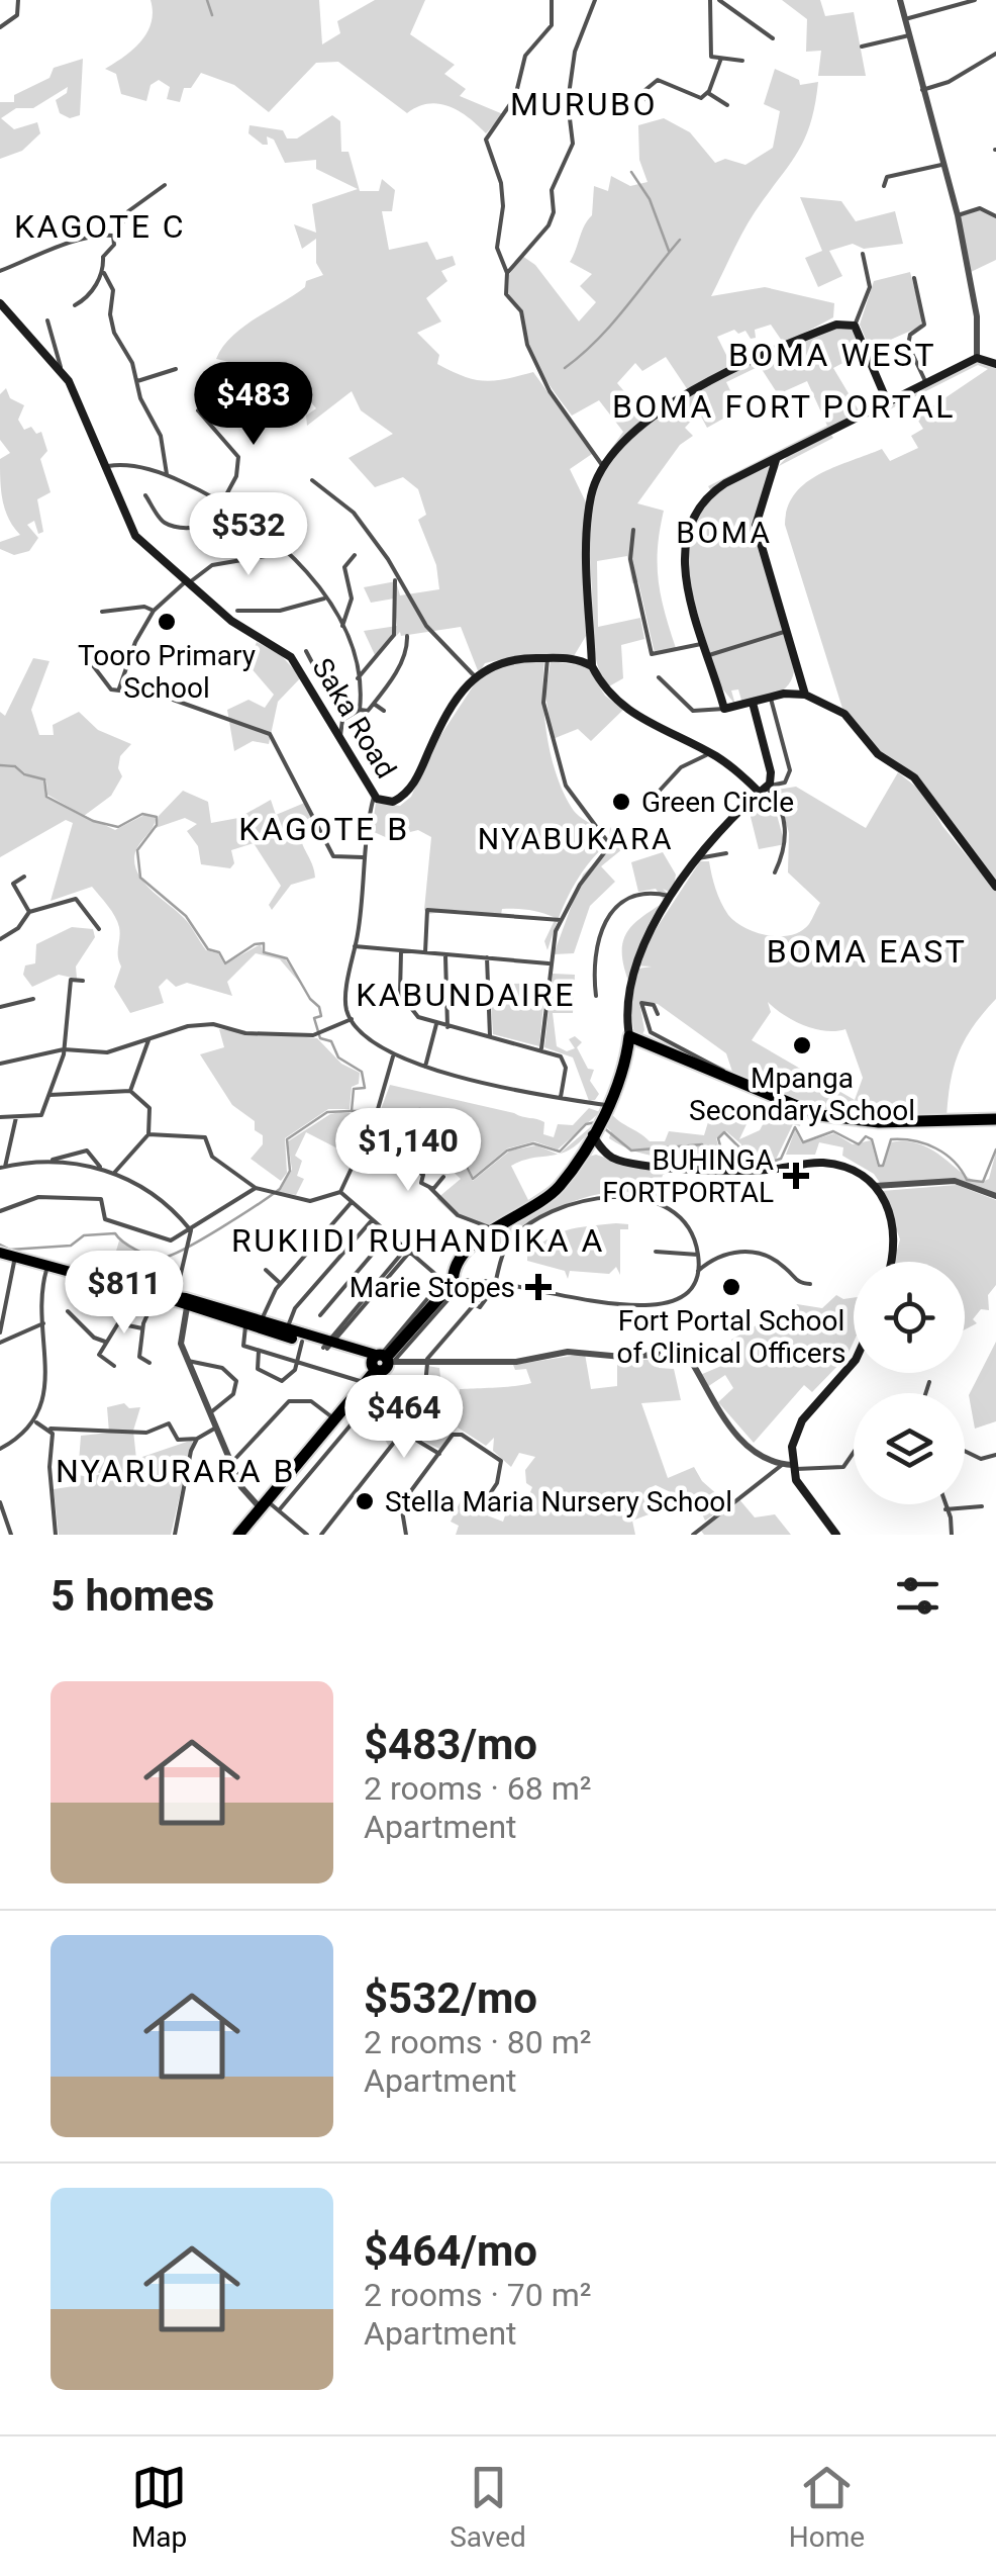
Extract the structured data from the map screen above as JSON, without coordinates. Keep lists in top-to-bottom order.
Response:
{
  "streets": {
    "main road": ["Saka Road"]
  },
  "districts": [
    "MURUBO",
    "KAGOTE C",
    "BOMA WEST",
    "BOMA FORT PORTAL",
    "BOMA",
    "KAGOTE B",
    "NYABUKARA",
    "BOMA EAST",
    "KABUNDAIRE",
    "RUKIIDI RUHANDIKA A",
    "NYARURARA B"
  ],
  "places": {
    "other": [
      "Tooro Primary School",
      "Green Circle",
      "Mpanga Secondary School",
      "Fort Portal School of Clinical Officers",
      "Stella Maria Nursery School"
    ],
    "health": ["BUHINGA FORTPORTAL", "Marie Stopes"]
  },
  "page": {
    "price": [
      "$483",
      "$532",
      "$1,140",
      "$811",
      "$464"
    ],
    "heading": "5 homes",
    "list": [
      {
        "name": "$483/mo",
        "note": "2 rooms · 68 m² · Apartment"
      },
      {
        "name": "$532/mo",
        "note": "2 rooms · 80 m² · Apartment"
      },
      {
        "name": "$464/mo",
        "note": "2 rooms · 70 m² · Apartment"
      }
    ],
    "tabs": ["Map", "Saved", "Home"]
  }
}
